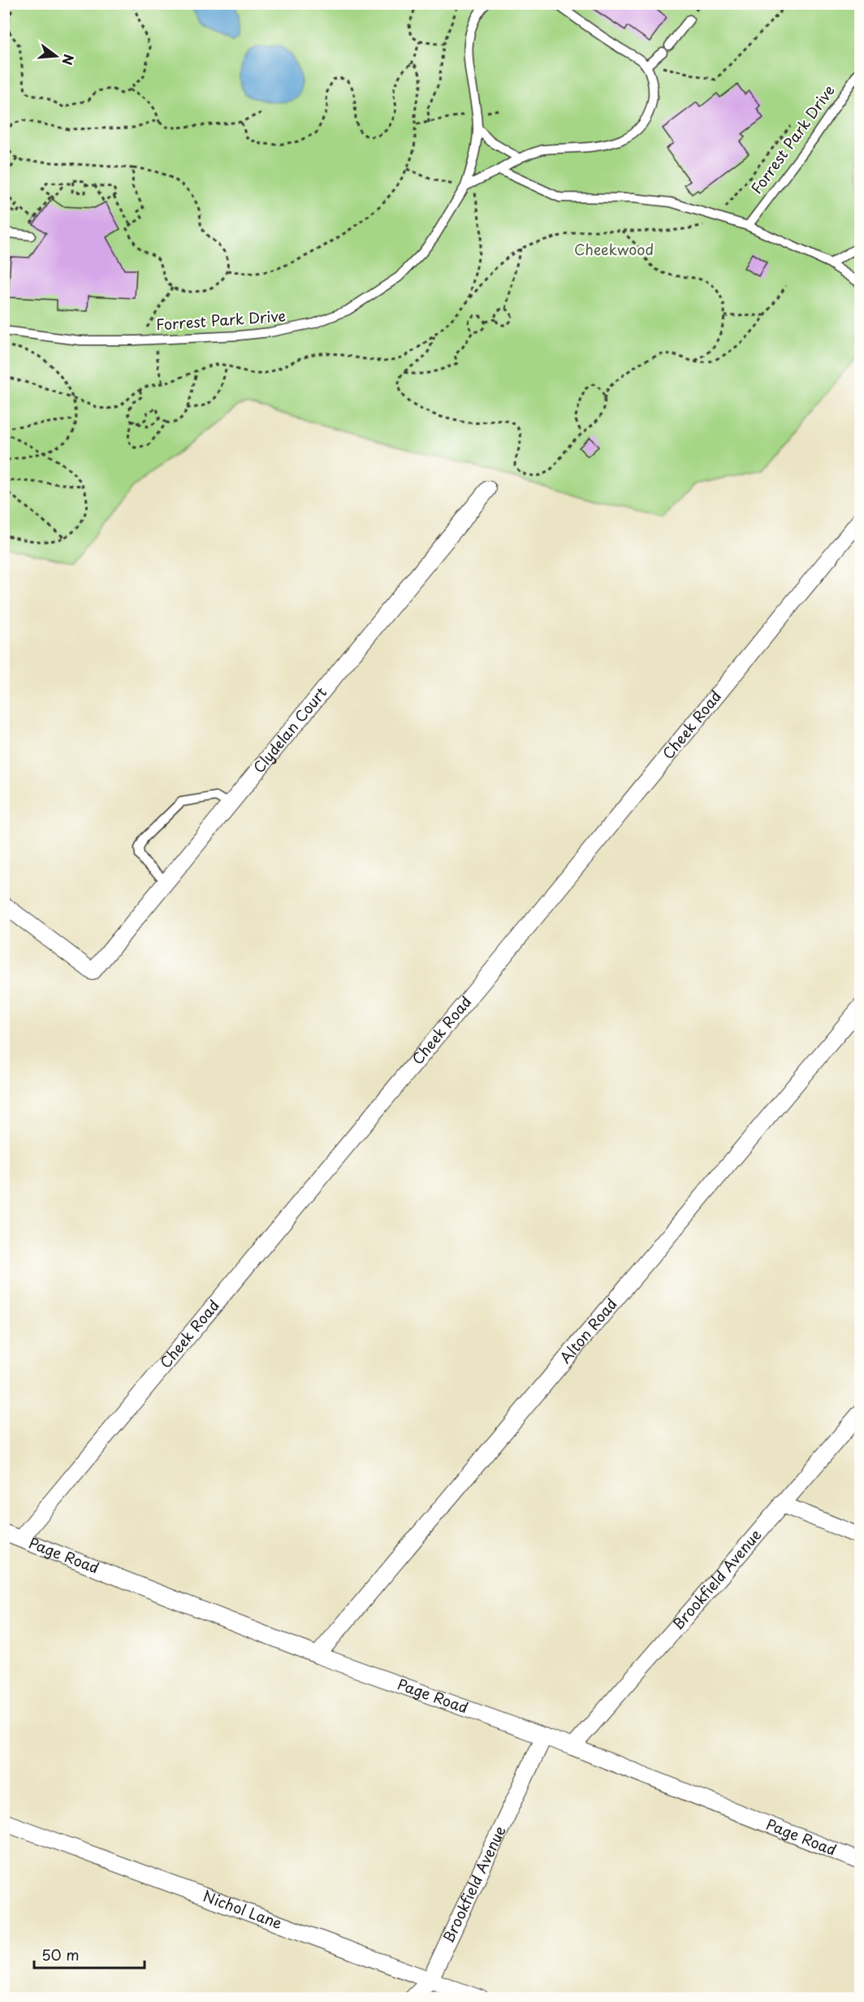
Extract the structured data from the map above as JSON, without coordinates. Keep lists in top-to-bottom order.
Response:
{
  "streets": {
    "street": [
      "Cheek Road",
      "Clydelan Court",
      "Alton Road",
      "Page Road",
      "Brookfield Avenue",
      "Nichol Lane"
    ],
    "lane": ["Forrest Park Drive"]
  },
  "crossings": [
    ["Cheek Road", "Page Road"],
    ["Alton Road", "Page Road"],
    ["Page Road", "Brookfield Avenue"],
    ["Brookfield Avenue", "Nichol Lane"]
  ],
  "parks": ["Cheekwood"],
  "scale_bar": "50 m",
  "north": "right"
}
